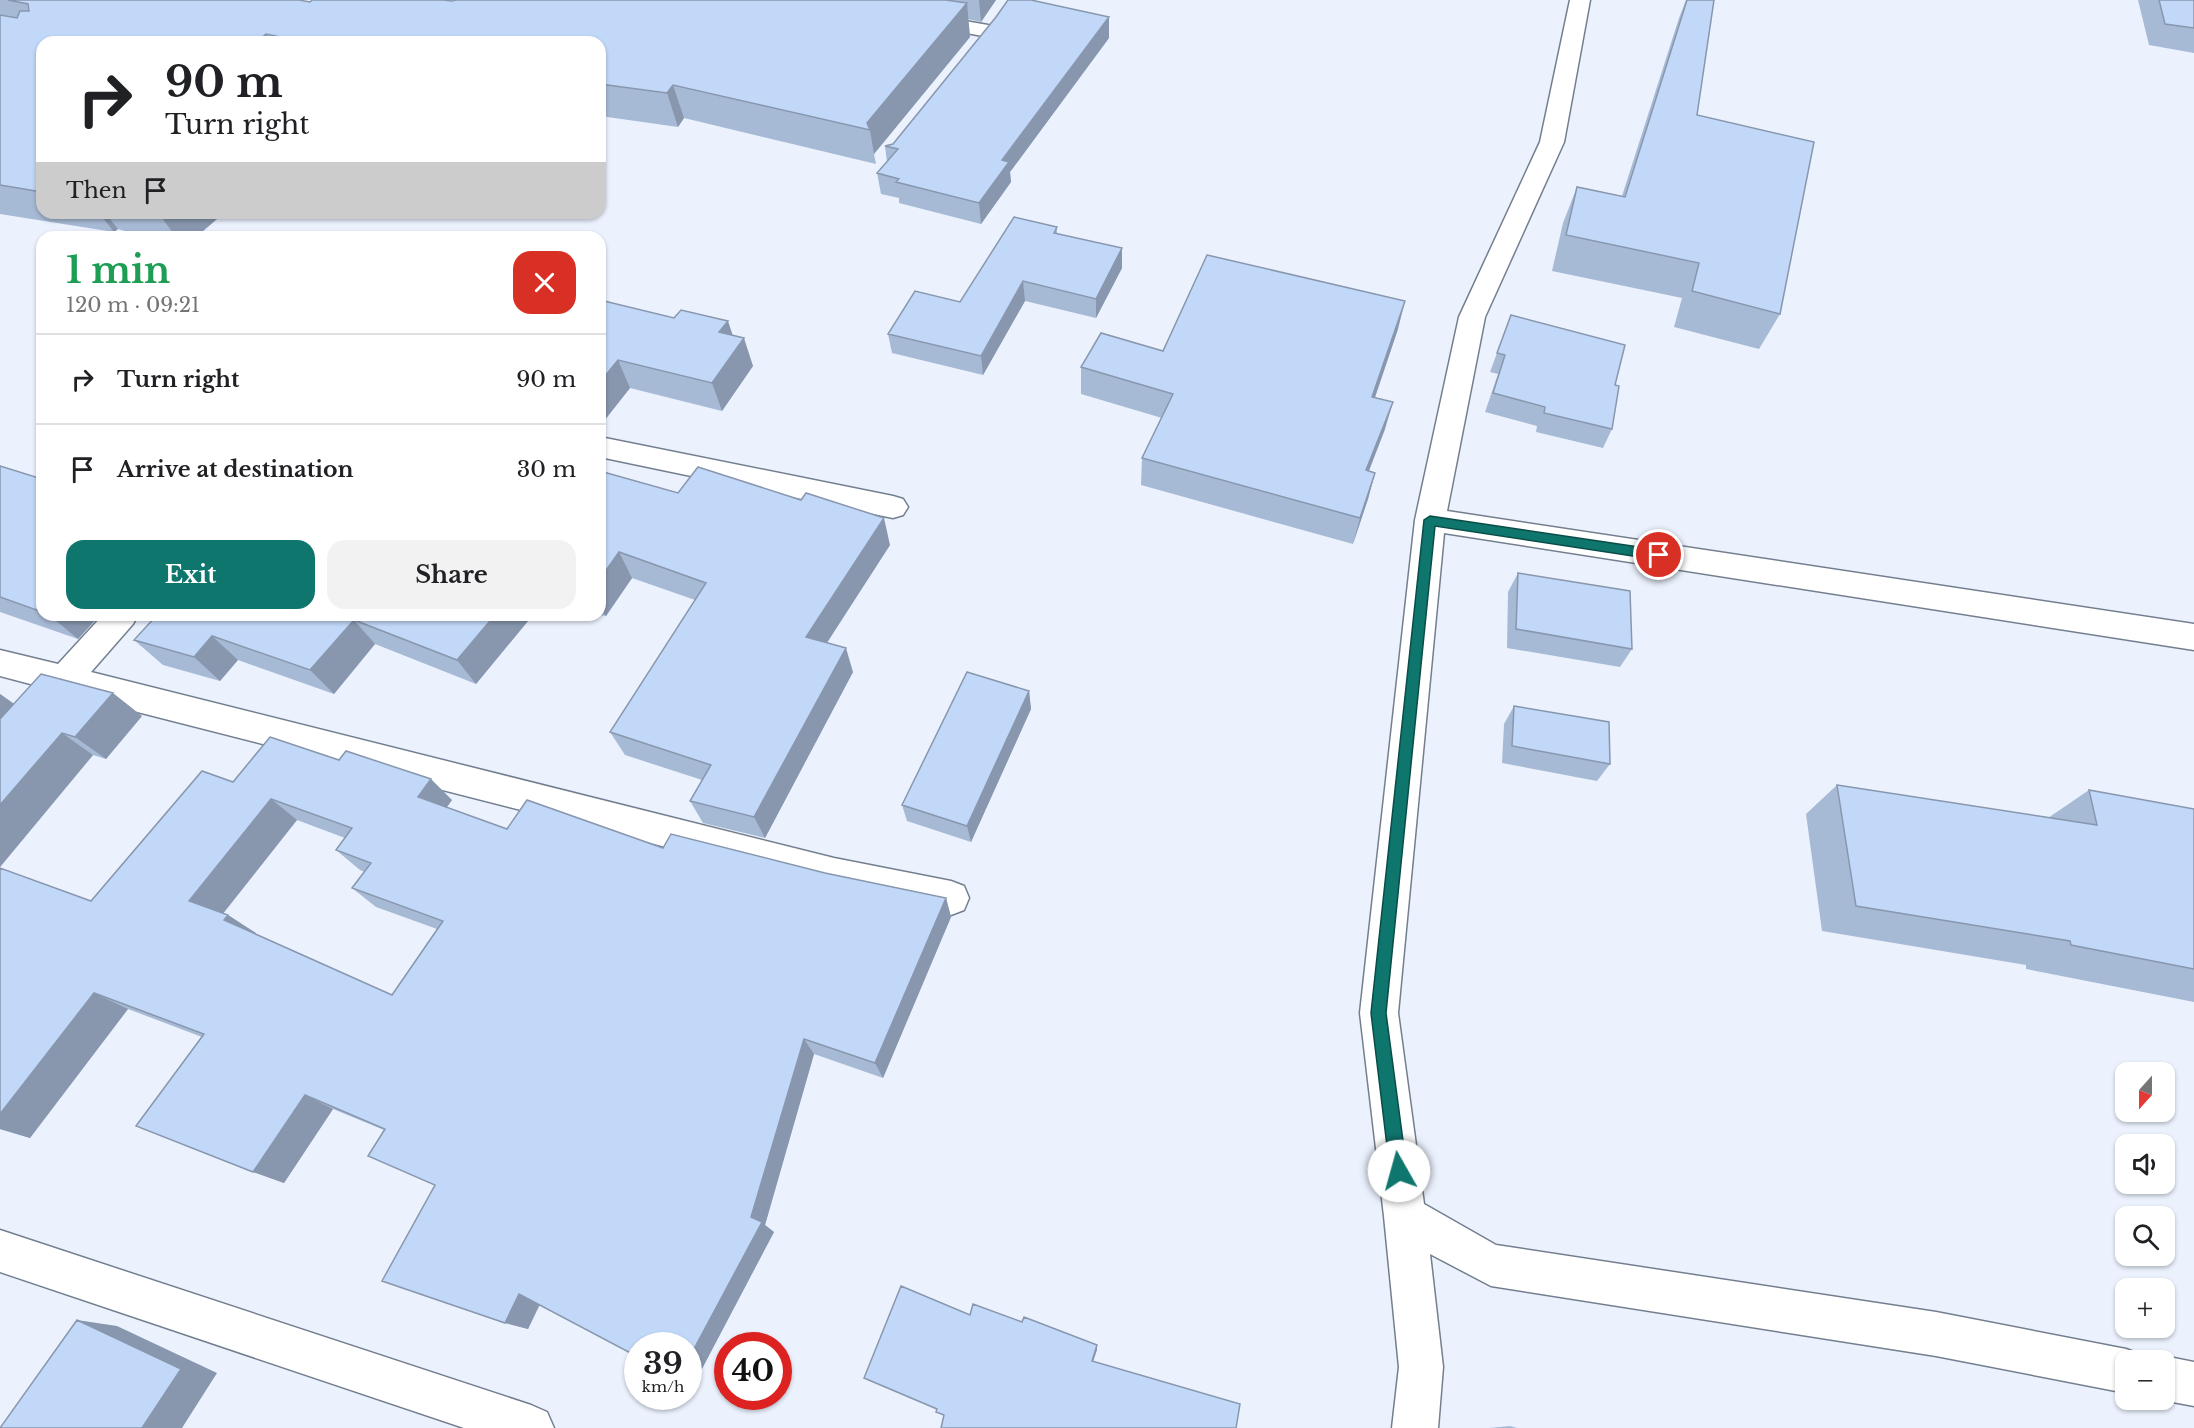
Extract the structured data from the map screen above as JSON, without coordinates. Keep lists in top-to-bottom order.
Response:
{
  "north": "bottom",
  "page": {
    "turn": ["90 m", "Turn right"],
    "then": "Then",
    "heading": ["1 min", "120 m · 09:21"],
    "list": [
      {
        "name": "Turn right",
        "value": "90 m"
      },
      {
        "name": "Arrive at destination",
        "value": "30 m"
      }
    ],
    "buttons": ["Exit", "Share"],
    "map_buttons": ["+", "−"],
    "speed": "39 km/h",
    "limit": "40"
  }
}
